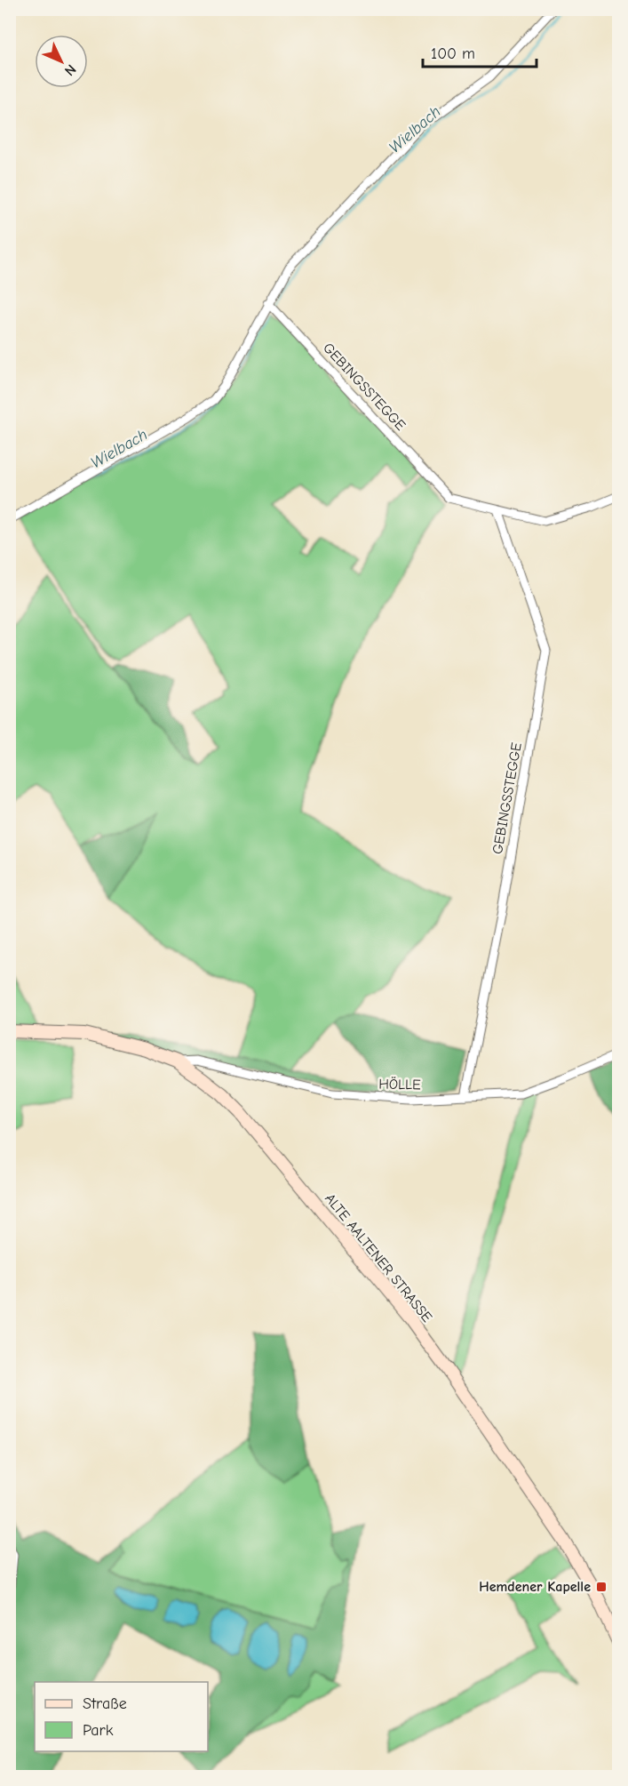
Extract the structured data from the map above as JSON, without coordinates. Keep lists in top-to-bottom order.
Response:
{
  "streets": {
    "street": ["GEBINGSSTEGGE", "HÖLLE", "ALTE AALTENER STRASSE"]
  },
  "crossings": [
    ["GEBINGSSTEGGE", "HÖLLE"],
    ["HÖLLE", "ALTE AALTENER STRASSE"]
  ],
  "water": ["Wielbach"],
  "places": {
    "transit": ["Hemdener Kapelle"]
  },
  "legend": ["Straße", "Park"],
  "scale_bar": "100 m",
  "north": "bottom right"
}
